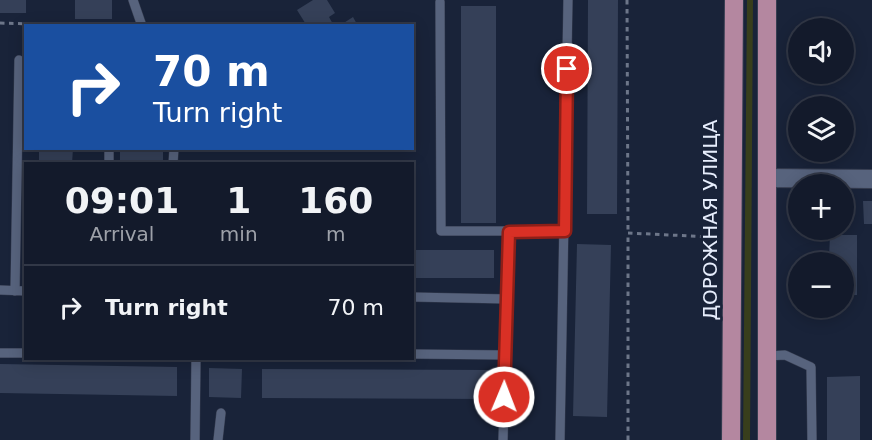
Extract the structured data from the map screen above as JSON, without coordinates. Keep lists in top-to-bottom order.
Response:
{
  "streets": {
    "main road": ["ДОРОЖНАЯ УЛИЦА"]
  },
  "page": {
    "map_buttons": ["+", "−"],
    "turn": ["70 m", "Turn right"],
    "eta": [
      "09:01",
      "Arrival",
      "1",
      "min",
      "160",
      "m"
    ],
    "list": [
      {
        "name": "Turn right",
        "value": "70 m"
      }
    ]
  }
}
